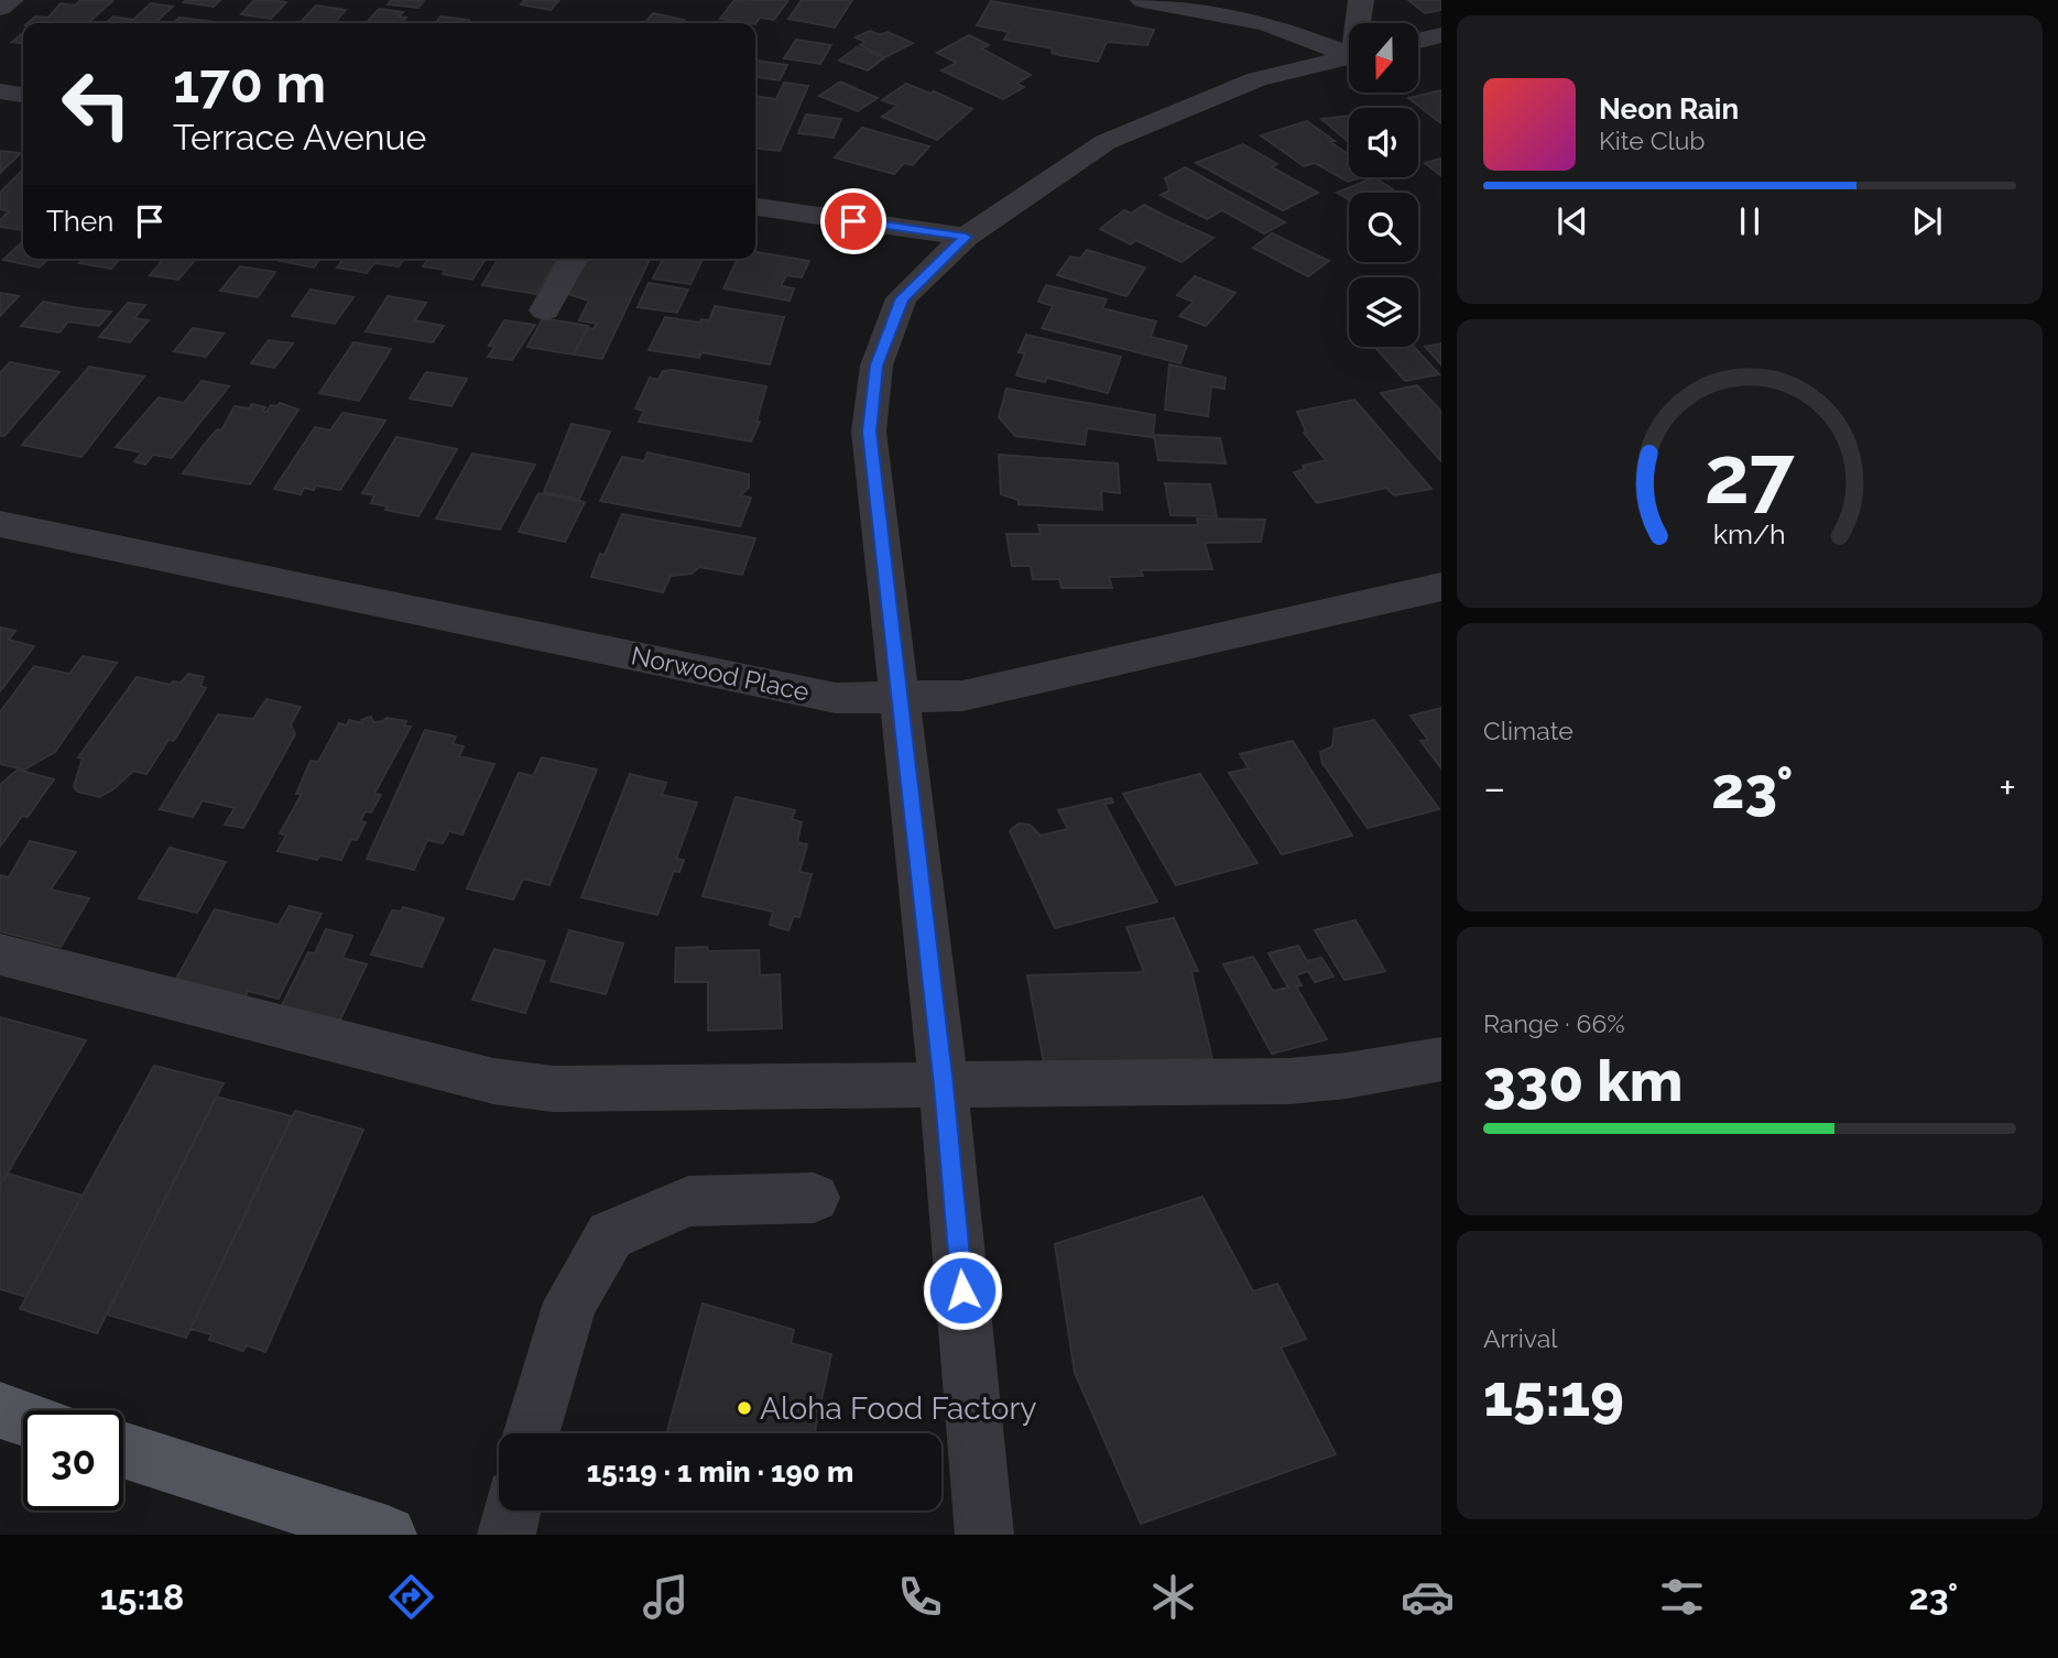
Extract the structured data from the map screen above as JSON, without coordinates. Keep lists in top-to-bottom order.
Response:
{
  "streets": {
    "street": ["Norwood Place"]
  },
  "places": ["Aloha Food Factory"],
  "north": "bottom",
  "page": {
    "turn": ["170 m", "Terrace Avenue"],
    "song": ["Neon Rain", "Kite Club"],
    "then": "Then",
    "tile": [
      "Climate",
      ["Range · 66%", "330 km"],
      ["Arrival", "15:19"]
    ],
    "heat": ["−", "23°", "+"],
    "limit": "30",
    "trip": "15:19 · 1 min · 190 m",
    "tabs": ["15:18", "23°"],
    "gauge": ["27", "km/h"]
  }
}
